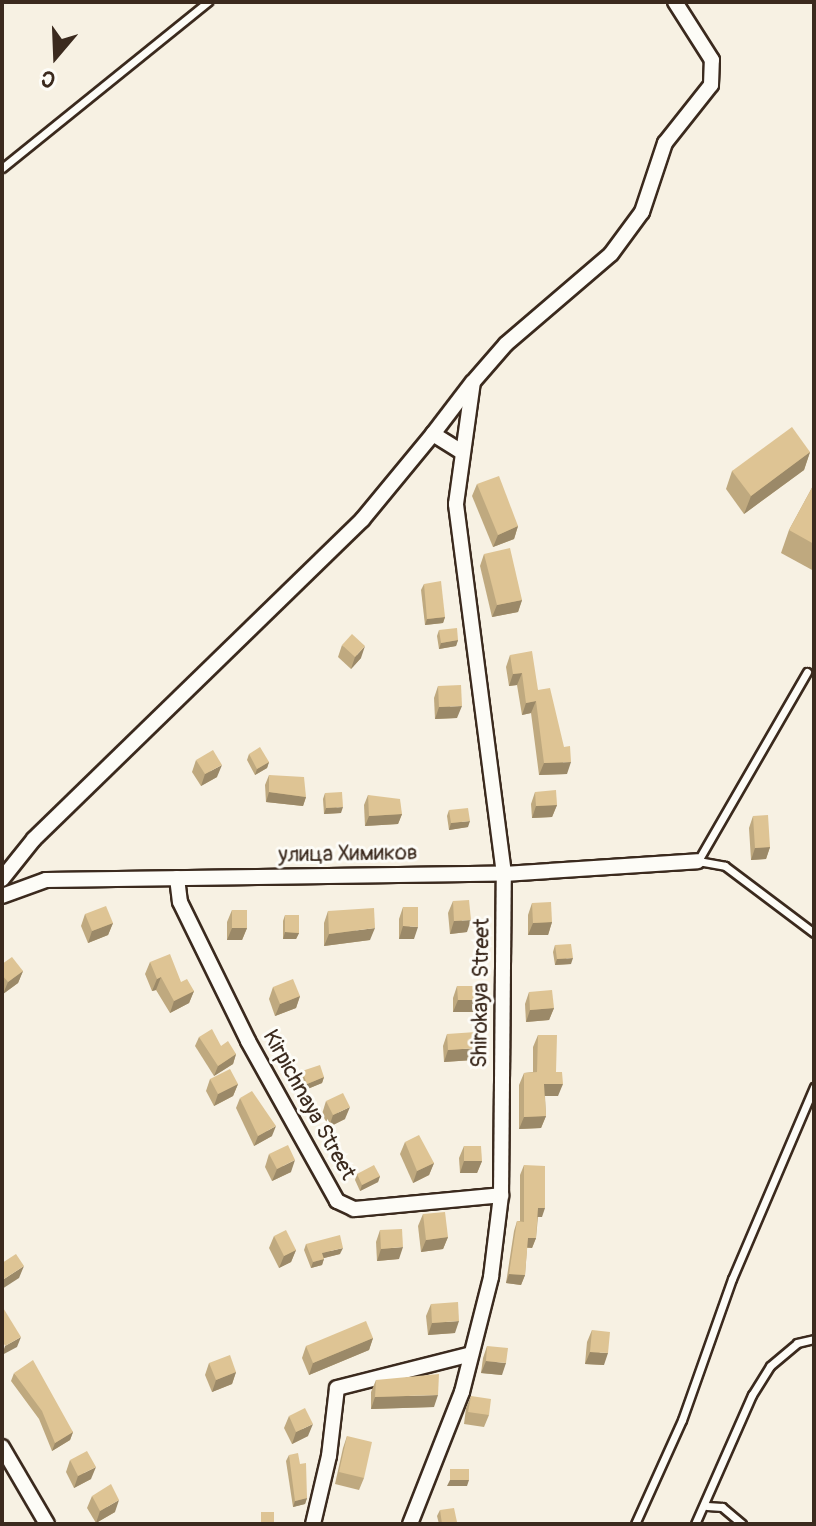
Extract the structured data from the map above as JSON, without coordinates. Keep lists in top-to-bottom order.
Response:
{
  "streets": {
    "street": ["улица Химиков", "Shirokaya Street", "Kirpichnaya Street"]
  },
  "crossings": [
    ["улица Химиков", "Shirokaya Street"],
    ["улица Химиков", "Kirpichnaya Street"],
    ["Shirokaya Street", "Kirpichnaya Street"]
  ],
  "north": "bottom"
}
